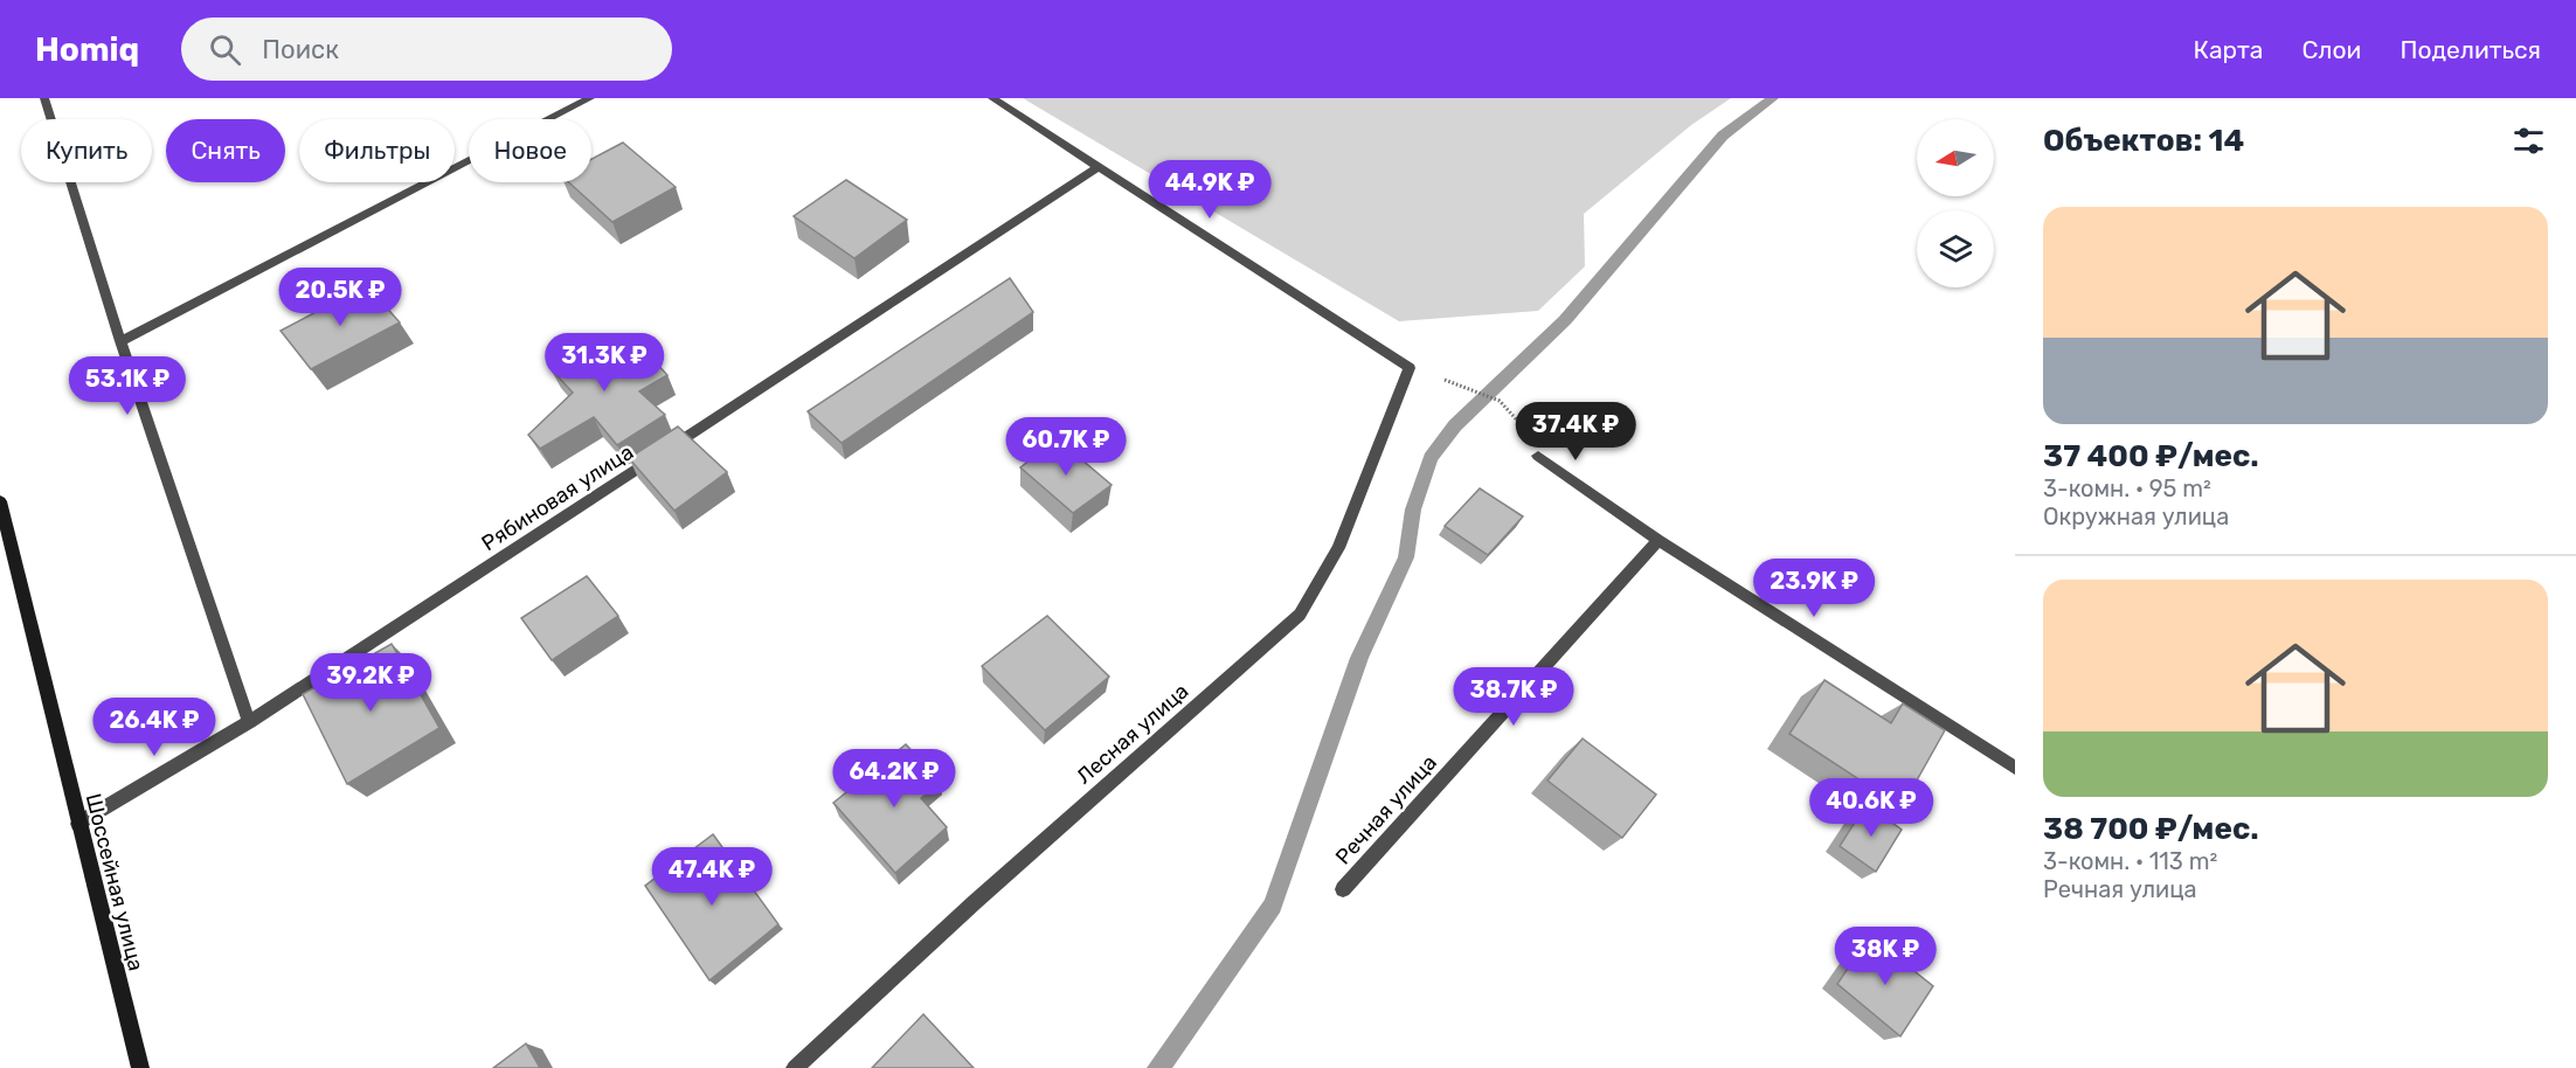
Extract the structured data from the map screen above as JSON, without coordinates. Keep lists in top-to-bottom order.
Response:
{
  "streets": {
    "main road": ["Шоссейная улица"],
    "street": ["Рябиновая улица", "Лесная улица", "Речная улица"]
  },
  "crossings": [
    ["Рябиновая улица", "Лесная улица"],
    ["Рябиновая улица", "Шоссейная улица"]
  ],
  "north": "left",
  "page": {
    "header": "Homiq",
    "search": "Поиск",
    "nav": ["Карта", "Слои", "Поделиться"],
    "heading": "Объектов: 14",
    "chip": [
      "Купить",
      "Снять",
      "Фильтры",
      "Новое"
    ],
    "price": [
      "44.9K ₽",
      "20.5K ₽",
      "31.3K ₽",
      "53.1K ₽",
      "37.4K ₽",
      "60.7K ₽",
      "23.9K ₽",
      "39.2K ₽",
      "38.7K ₽",
      "26.4K ₽",
      "64.2K ₽",
      "40.6K ₽",
      "47.4K ₽",
      "38K ₽"
    ],
    "list": [
      {
        "name": "37 400 ₽/мес.",
        "note": "3-комн. · 95 m² · Окружная улица"
      },
      {
        "name": "38 700 ₽/мес.",
        "note": "3-комн. · 113 m² · Речная улица"
      }
    ]
  }
}
